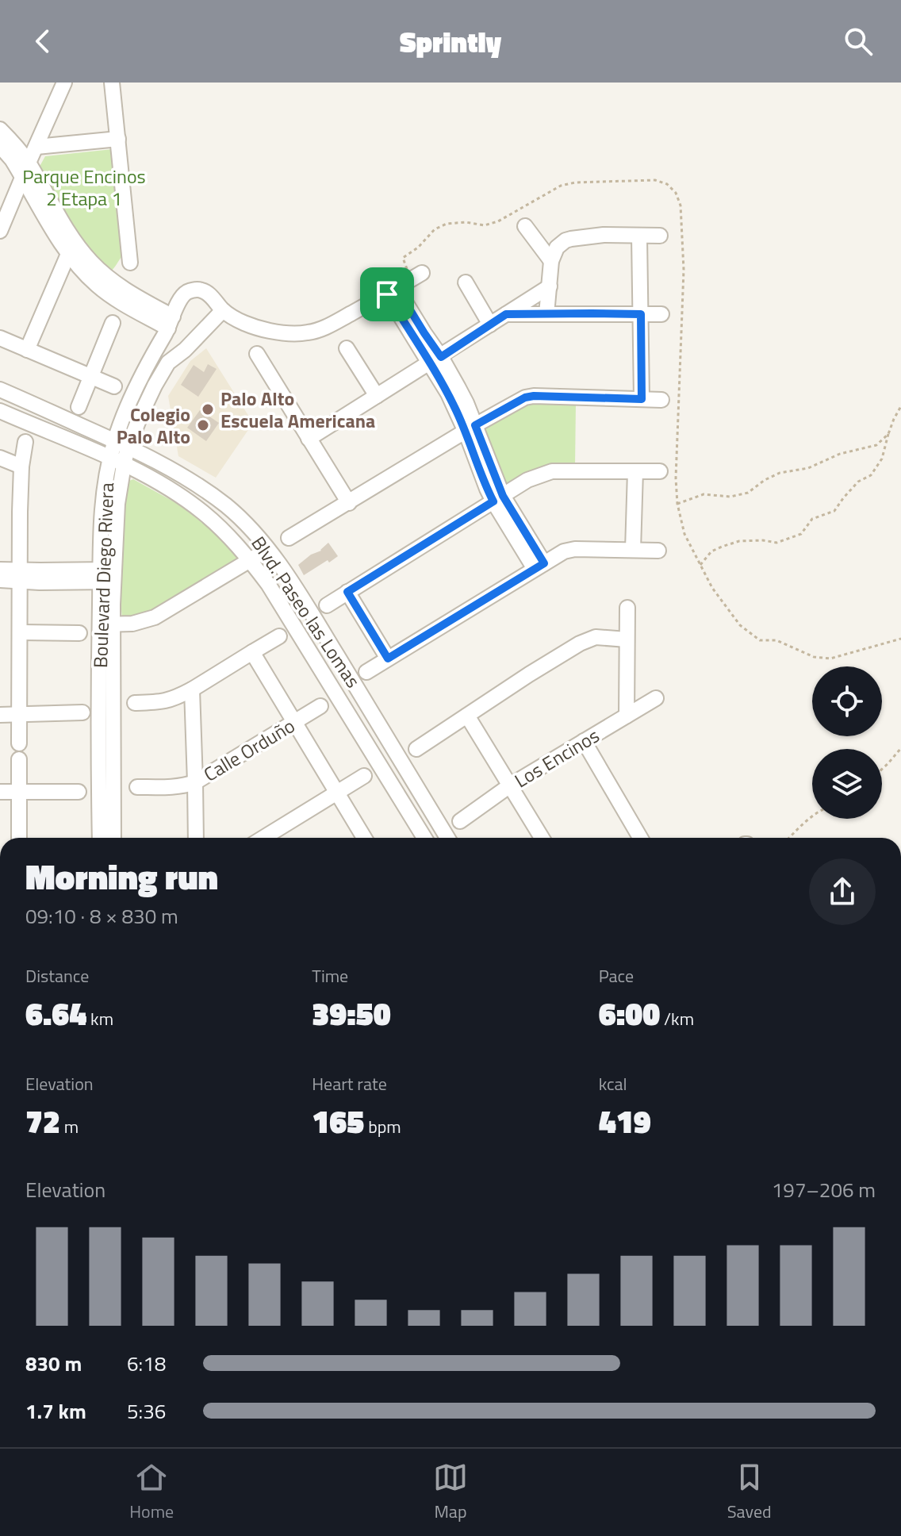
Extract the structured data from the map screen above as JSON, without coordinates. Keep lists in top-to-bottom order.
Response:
{
  "streets": {
    "street": [
      "Boulevard Diego Rivera",
      "Blvd. Paseo las Lomas",
      "Calle Orduño",
      "Los Encinos"
    ]
  },
  "crossings": [
    ["Boulevard Diego Rivera", "Blvd. Paseo las Lomas"]
  ],
  "parks": ["Parque Encinos 2 Etapa 1"],
  "places": ["Palo Alto Escuela Americana", "Colegio Palo Alto"],
  "page": {
    "header": "Sprintly",
    "heading": ["Morning run", "09:10 · 8 × 830 m"],
    "stats": [
      ["Distance", "6.64 km"],
      ["Time", "39:50"],
      ["Pace", "6:00 /km"],
      ["Elevation", "72 m"],
      ["Heart rate", "165 bpm"],
      ["kcal", "419"]
    ],
    "chart": ["Elevation", "197–206 m"],
    "list": [
      {
        "name": "830 m",
        "note": "6:18"
      },
      {
        "name": "1.7 km",
        "note": "5:36"
      }
    ],
    "tabs": ["Home", "Map", "Saved"]
  }
}
